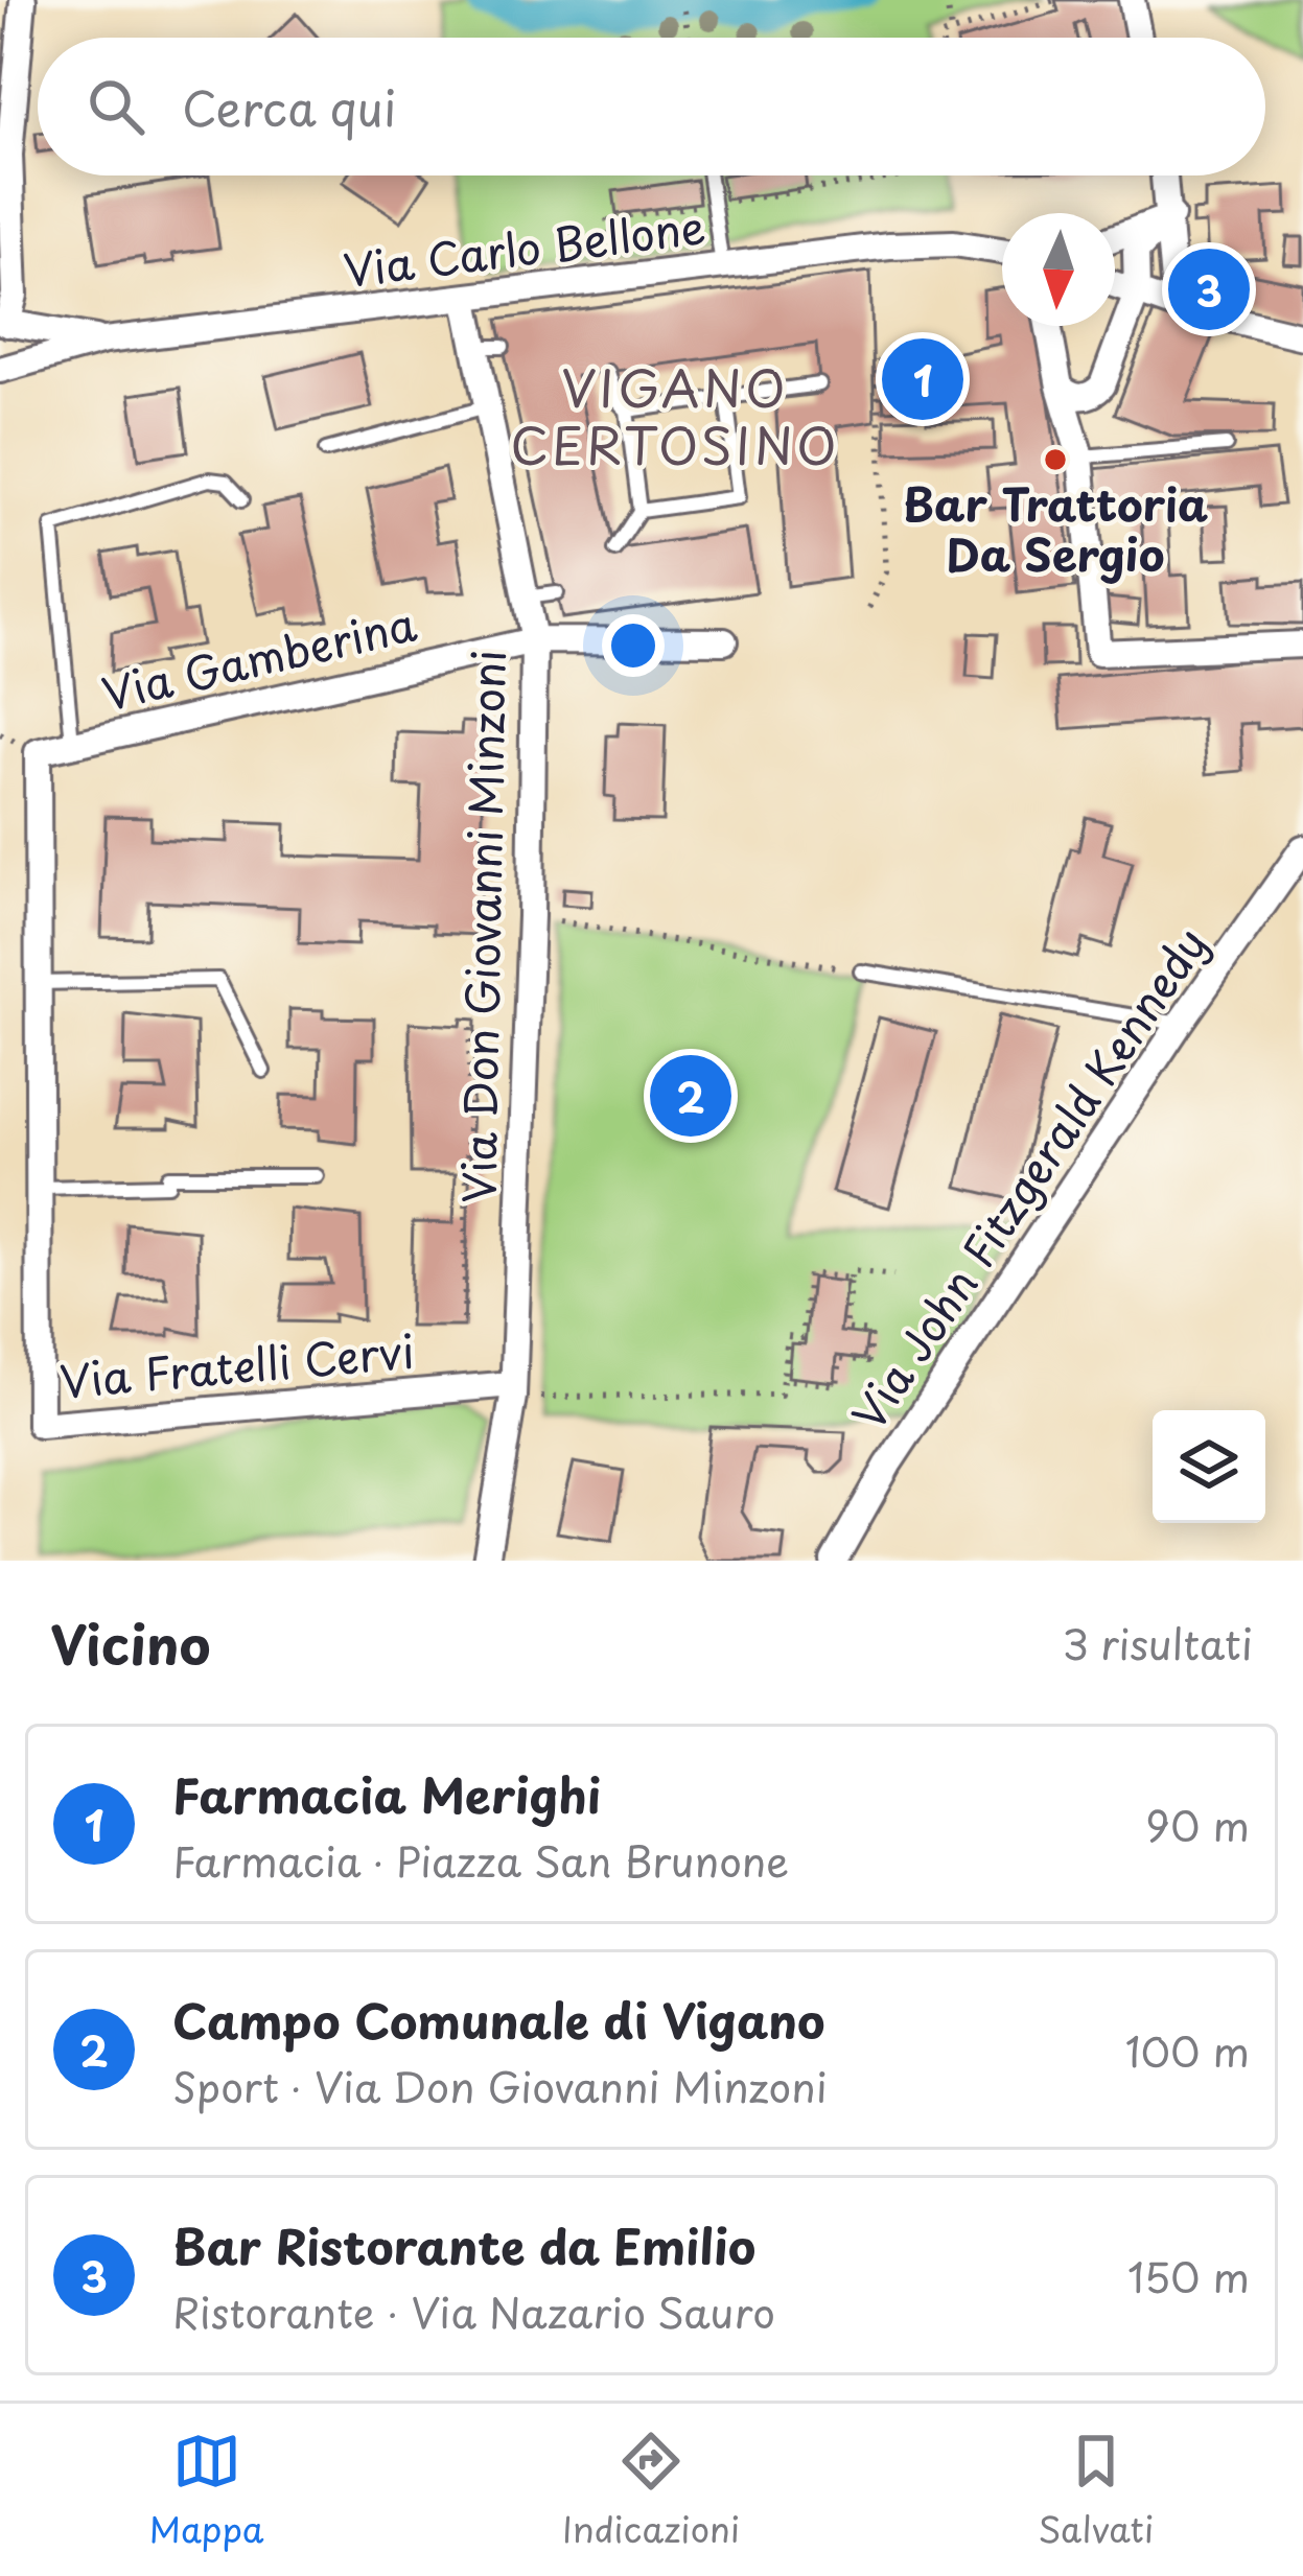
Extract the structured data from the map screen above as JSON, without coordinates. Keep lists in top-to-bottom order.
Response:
{
  "streets": {
    "street": [
      "Via Carlo Bellone",
      "Via Gamberina",
      "Via Don Giovanni Minzoni",
      "Via John Fitzgerald Kennedy",
      "Via Fratelli Cervi"
    ]
  },
  "crossings": [
    ["Via Carlo Bellone", "Via Don Giovanni Minzoni"],
    ["Via Gamberina", "Via Don Giovanni Minzoni"],
    ["Via Gamberina", "Via Fratelli Cervi"],
    ["Via Don Giovanni Minzoni", "Via Fratelli Cervi"]
  ],
  "districts": ["VIGANO CERTOSINO"],
  "places": ["Bar Trattoria Da Sergio"],
  "north": "bottom",
  "page": {
    "search": "Cerca qui",
    "pins": ["3", "1", "2"],
    "heading": ["Vicino", "3 risultati"],
    "list": [
      {
        "mark": "1",
        "name": "Farmacia Merighi",
        "note": "Farmacia · Piazza San Brunone",
        "value": "90 m"
      },
      {
        "mark": "2",
        "name": "Campo Comunale di Vigano",
        "note": "Sport · Via Don Giovanni Minzoni",
        "value": "100 m"
      },
      {
        "mark": "3",
        "name": "Bar Ristorante da Emilio",
        "note": "Ristorante · Via Nazario Sauro",
        "value": "150 m"
      }
    ],
    "nav": ["Mappa", "Indicazioni", "Salvati"]
  }
}
